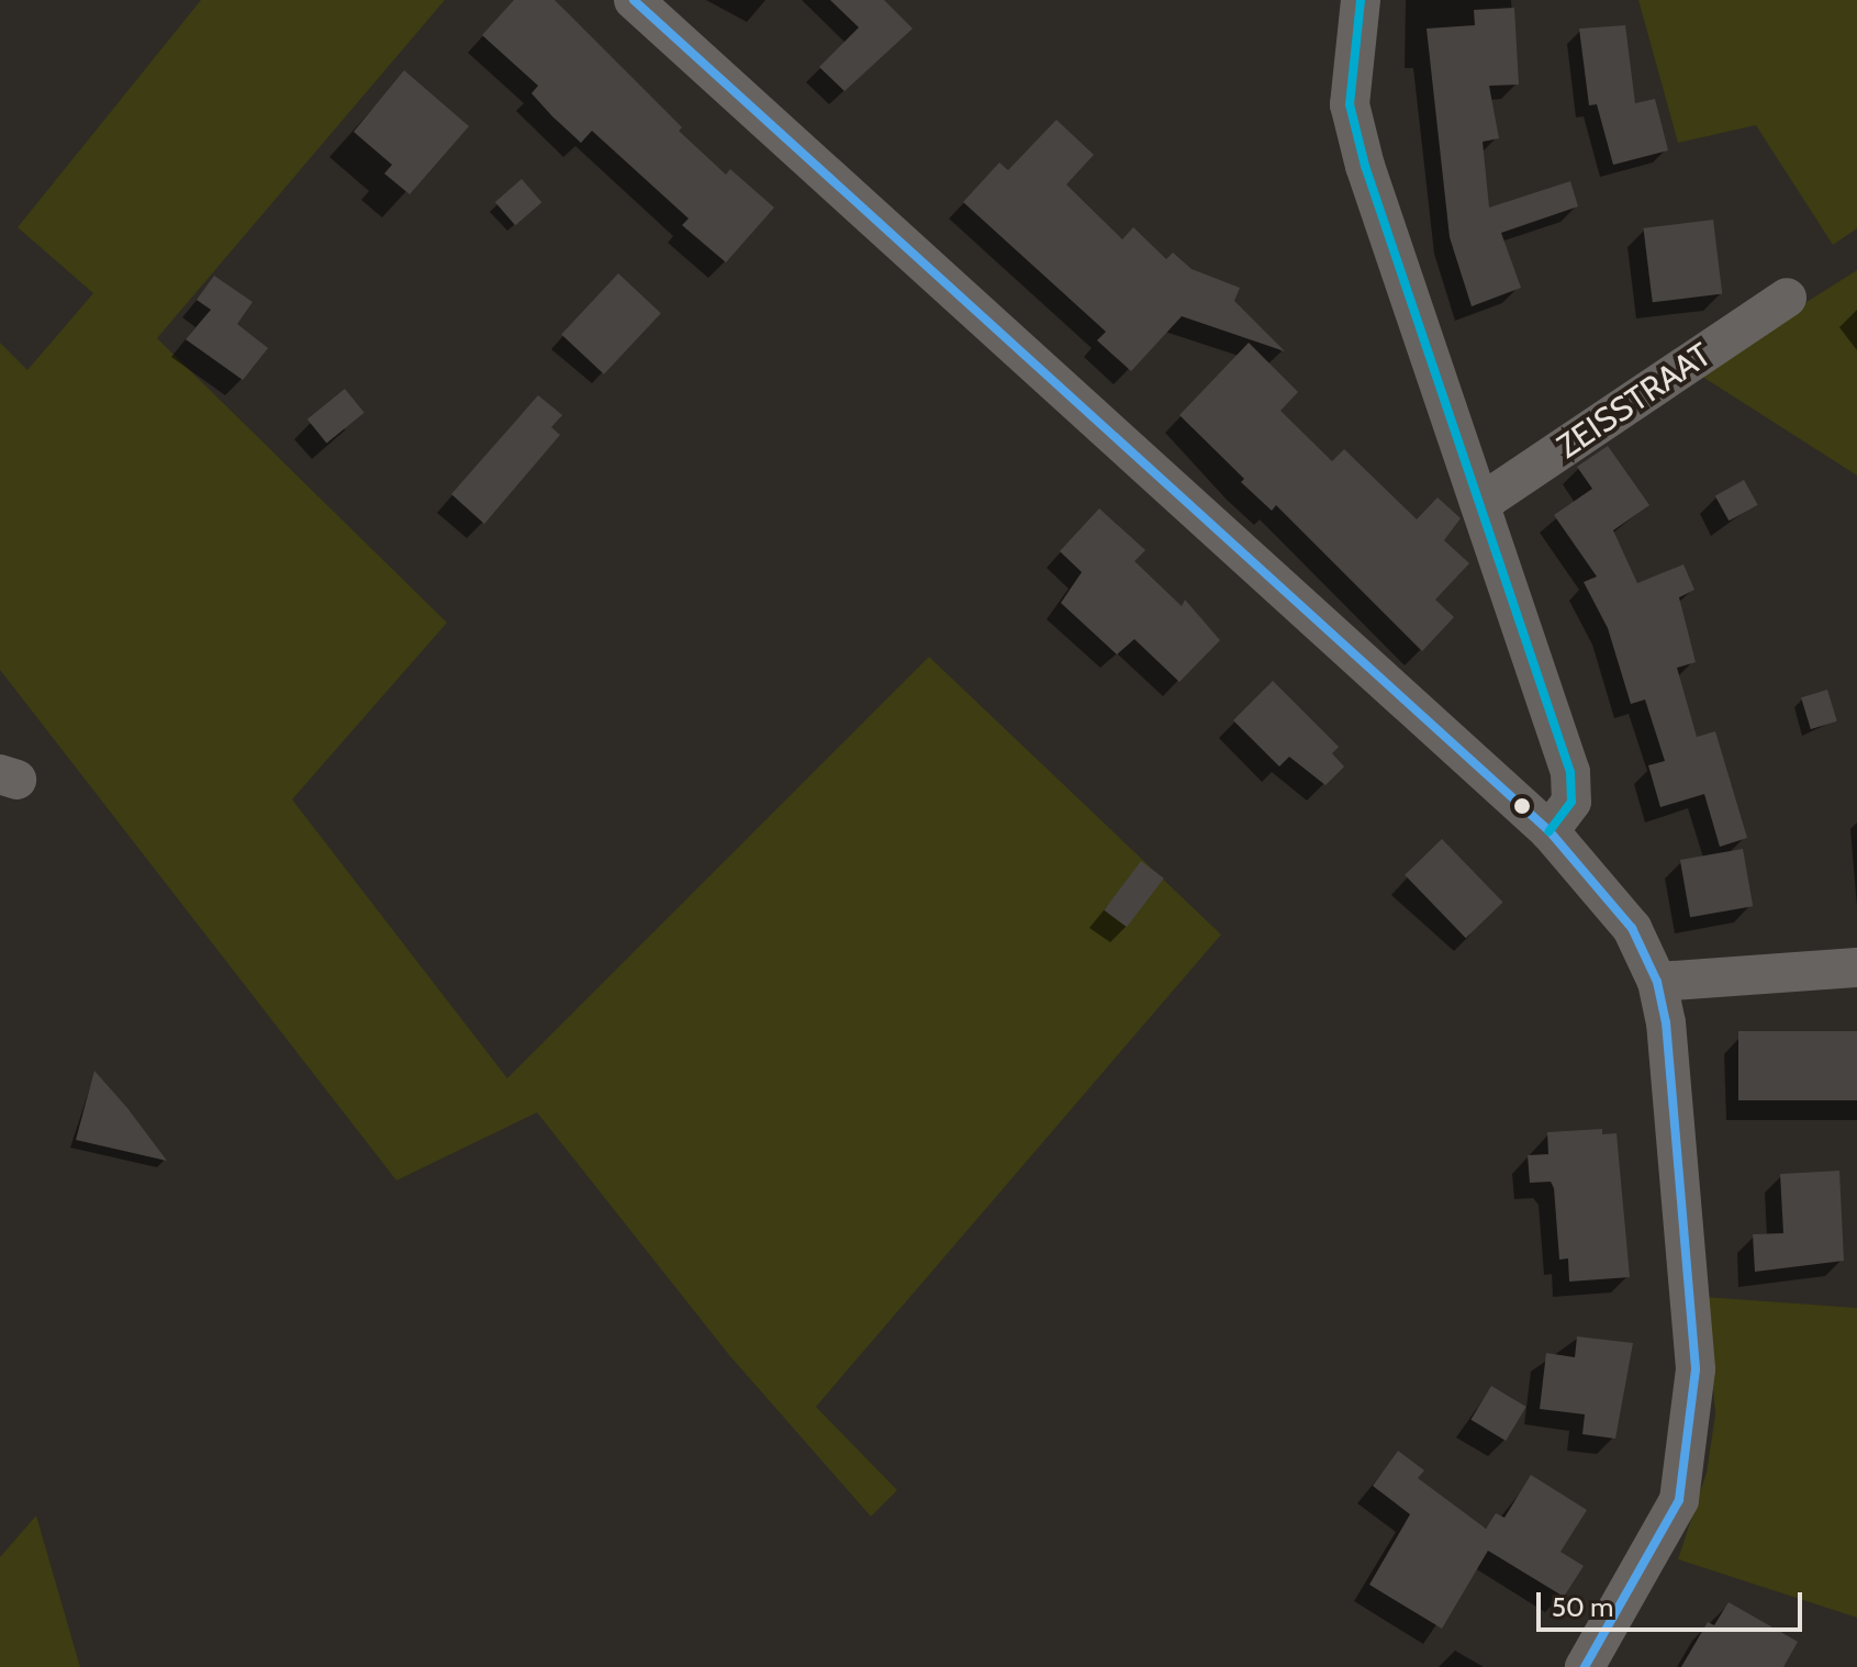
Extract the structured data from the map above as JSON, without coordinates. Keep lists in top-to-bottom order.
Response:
{
  "streets": {
    "street": ["ZEISSTRAAT"]
  },
  "scale_bar": "50 m"
}
